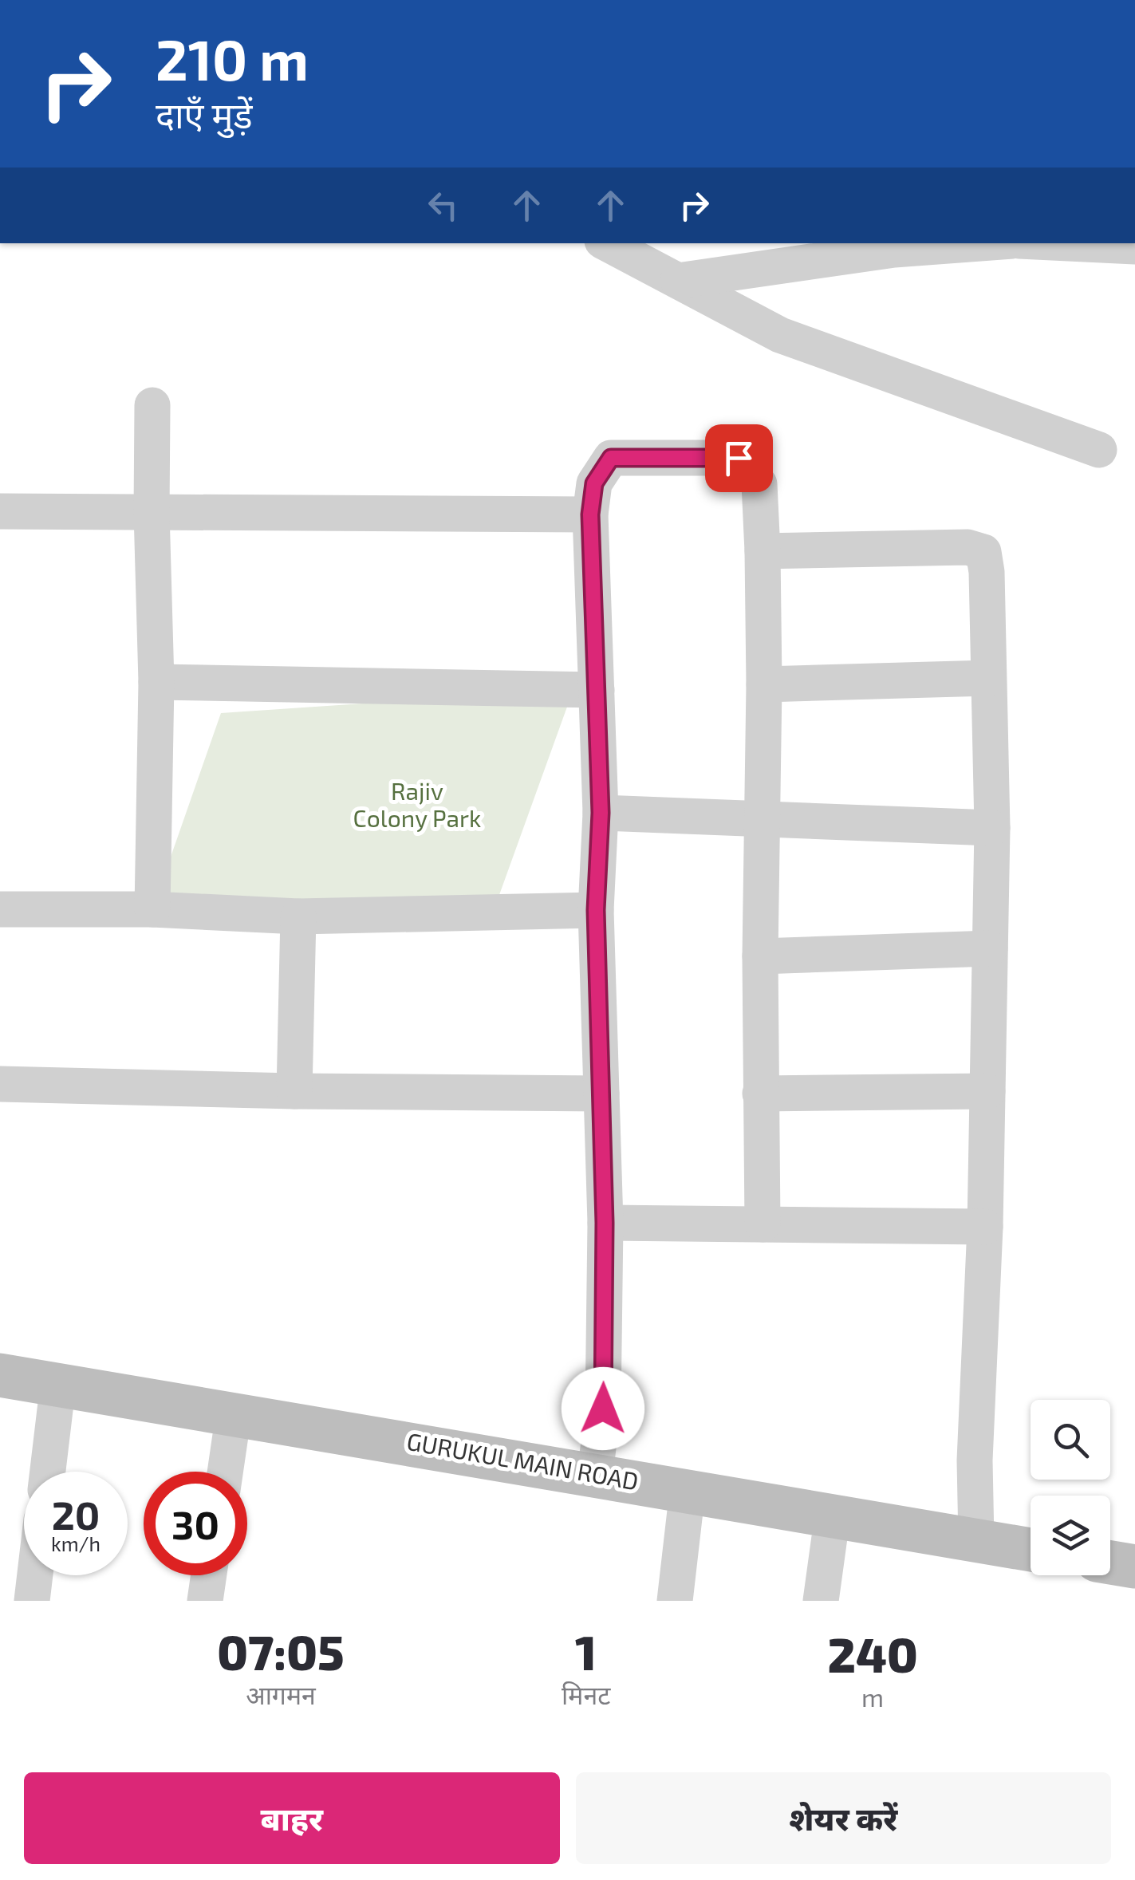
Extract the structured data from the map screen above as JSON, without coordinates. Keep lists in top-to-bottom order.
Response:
{
  "streets": {
    "street": ["GURUKUL MAIN ROAD"]
  },
  "parks": ["Rajiv Colony Park"],
  "page": {
    "turn": ["210 m", "दाएँ मुड़ें"],
    "speed": "20 km/h",
    "limit": "30",
    "eta": [
      "07:05",
      "आगमन",
      "1",
      "मिनट",
      "240",
      "m"
    ],
    "buttons": ["बाहर", "शेयर करें"]
  }
}
